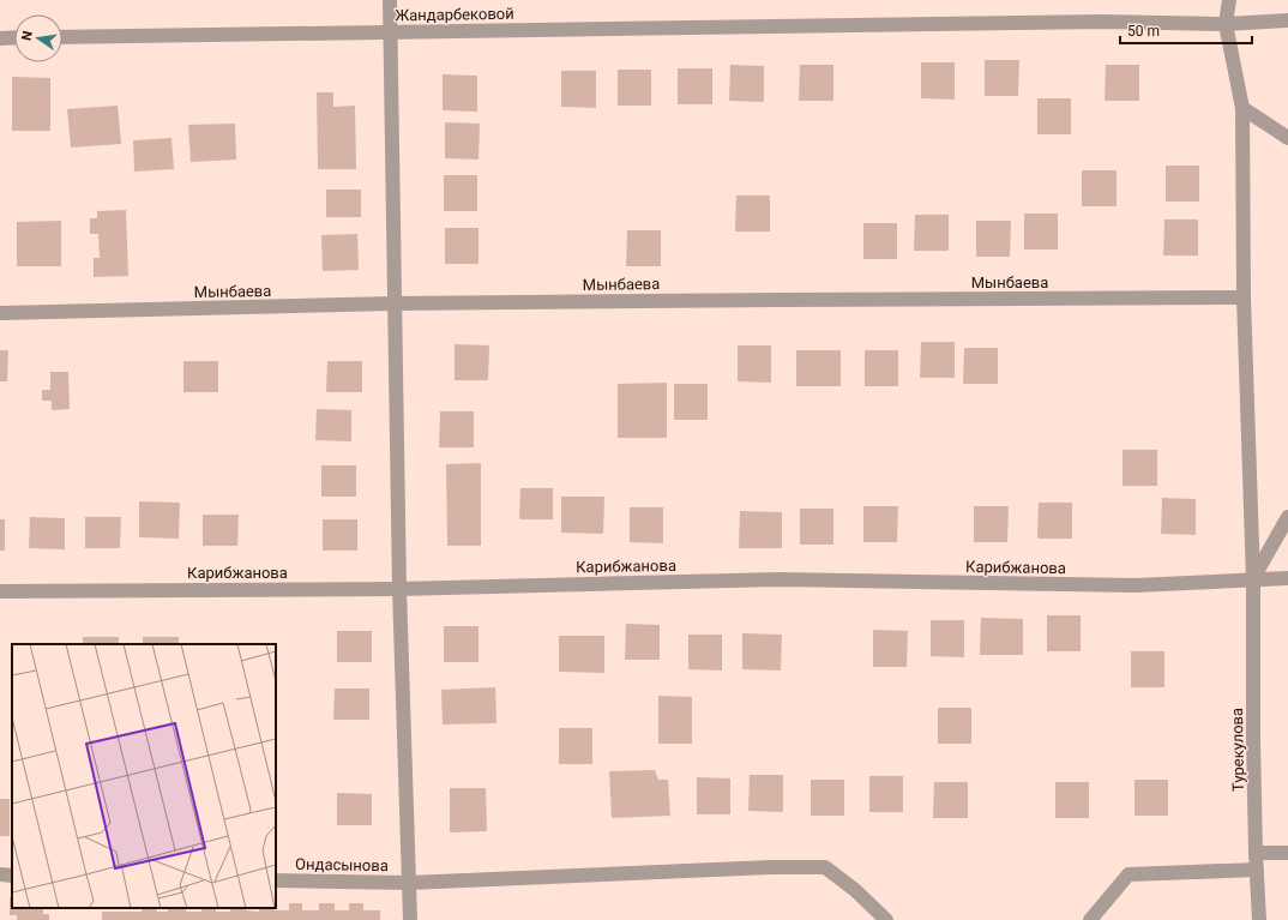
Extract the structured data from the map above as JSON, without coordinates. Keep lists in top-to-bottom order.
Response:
{
  "streets": {
    "street": [
      "Жандарбековой",
      "Мынбаева",
      "Карибжанова",
      "Турекулова",
      "Ондасынова"
    ]
  },
  "crossings": [
    ["Жандарбековой", "Турекулова"],
    ["Мынбаева", "Турекулова"],
    ["Карибжанова", "Турекулова"]
  ],
  "scale_bar": "50 m",
  "north": "left"
}
